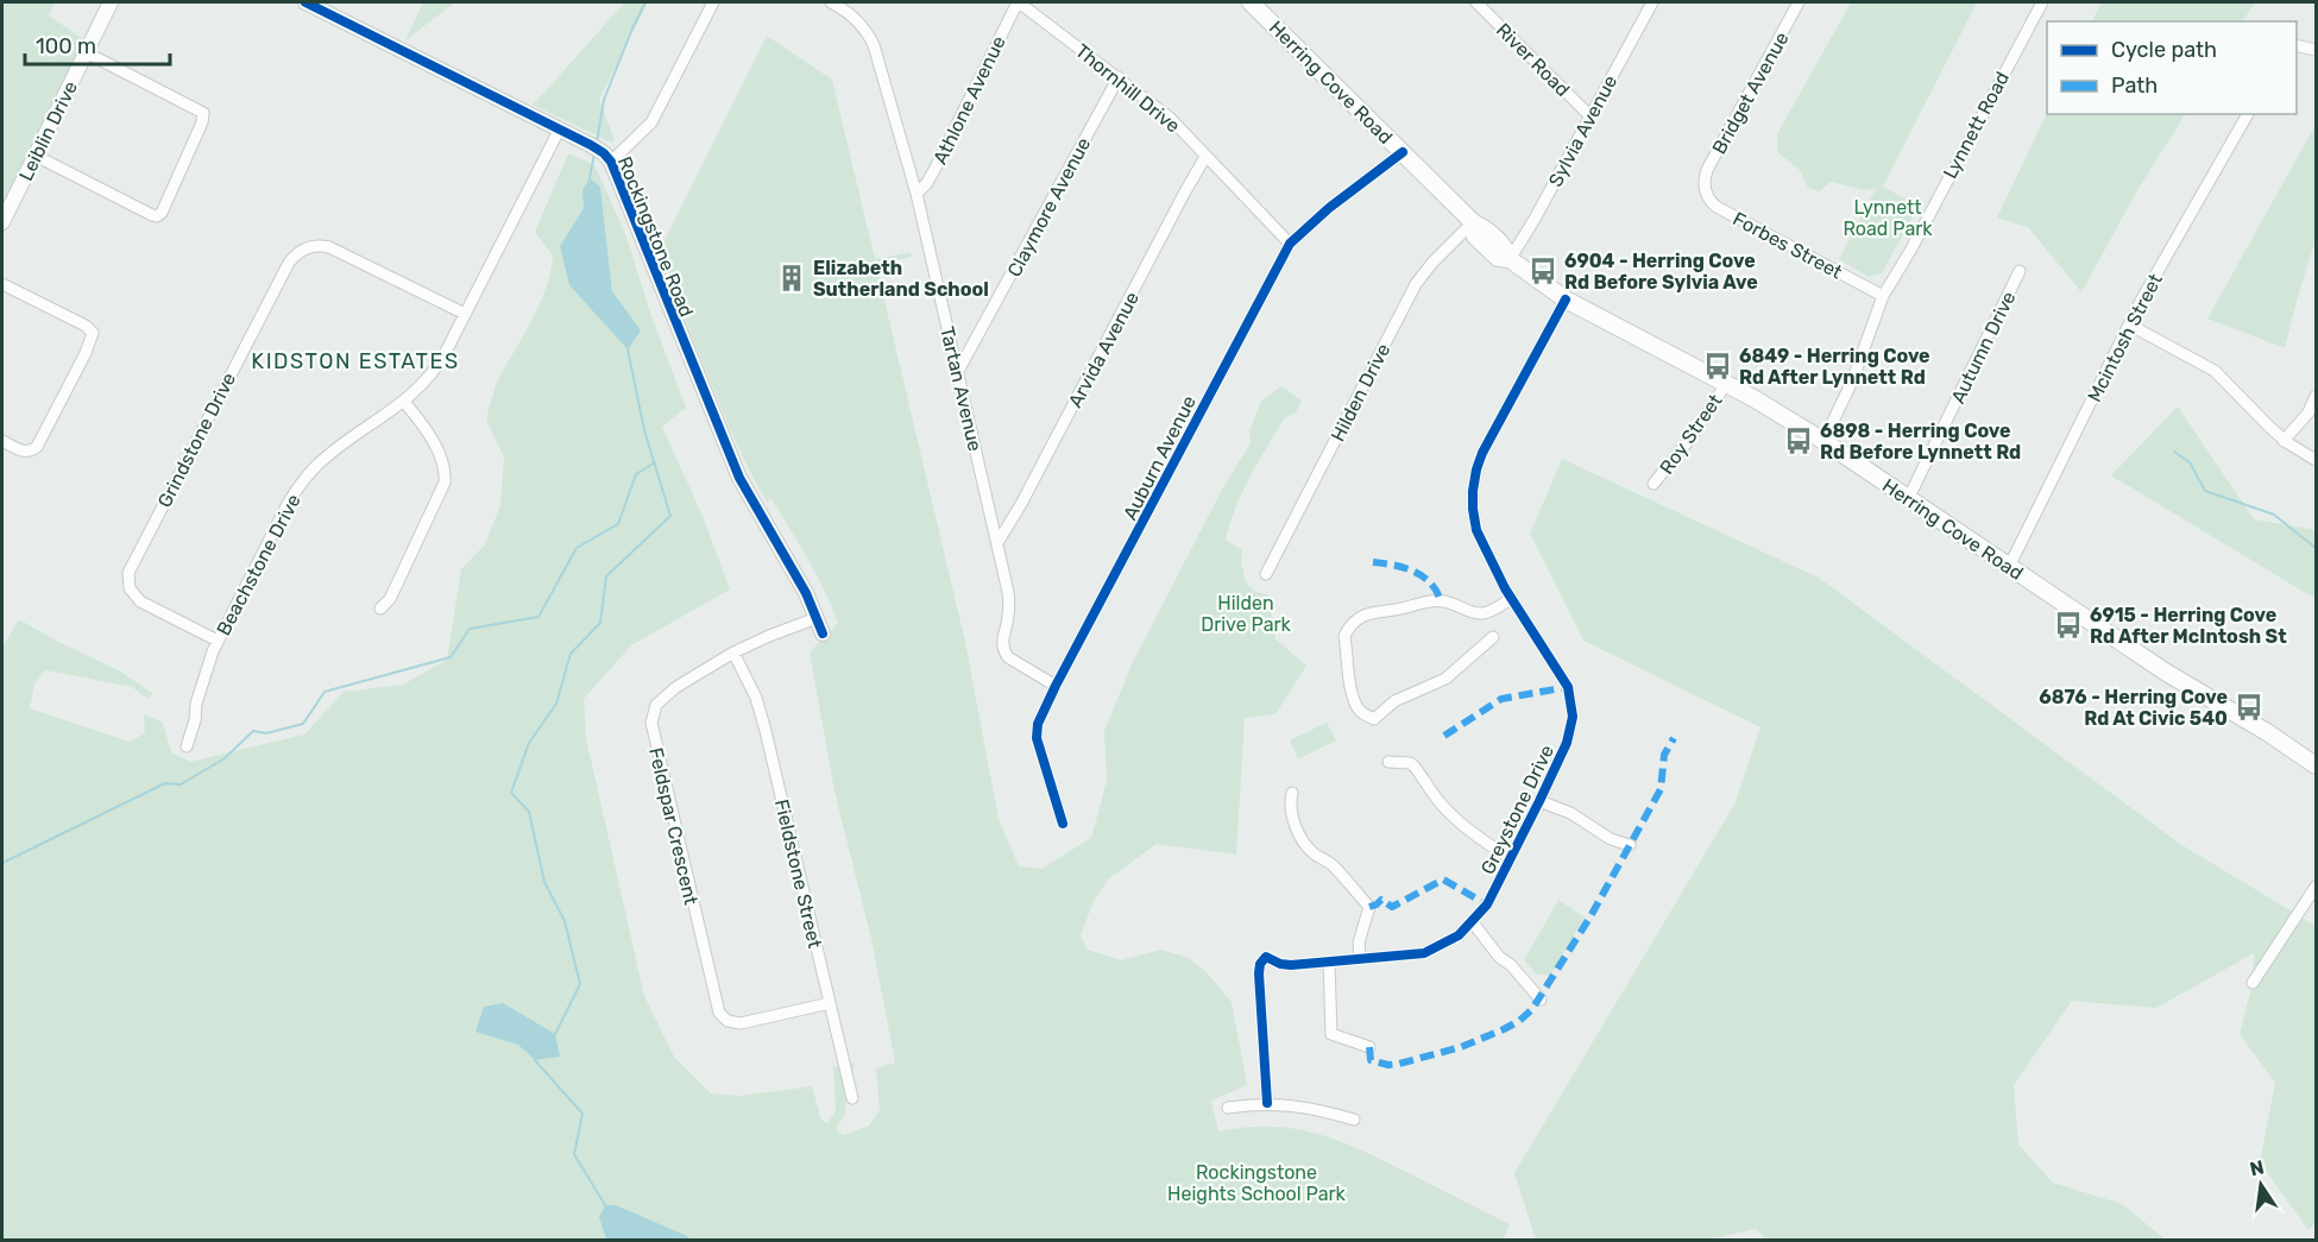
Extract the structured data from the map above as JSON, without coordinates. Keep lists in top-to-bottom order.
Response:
{
  "streets": {
    "main road": ["Herring Cove Road"],
    "street": [
      "River Road",
      "Thornhill Drive",
      "Bridget Avenue",
      "Athlone Avenue",
      "Lynnett Road",
      "Leiblin Drive",
      "Sylvia Avenue",
      "Claymore Avenue",
      "Rockingstone Road",
      "Forbes Street",
      "Mcintosh Street",
      "Autumn Drive",
      "Arvida Avenue",
      "Tartan Avenue",
      "Hilden Drive",
      "Roy Street",
      "Grindstone Drive",
      "Auburn Avenue",
      "Beachstone Drive",
      "Greystone Drive",
      "Feldspar Crescent",
      "Fieldstone Street"
    ]
  },
  "crossings": [
    ["River Road", "Sylvia Avenue"],
    ["Herring Cove Road", "Lynnett Road"],
    ["Herring Cove Road", "Sylvia Avenue"],
    ["Herring Cove Road", "Mcintosh Street"],
    ["Herring Cove Road", "Autumn Drive"],
    ["Herring Cove Road", "Hilden Drive"],
    ["Herring Cove Road", "Roy Street"],
    ["Herring Cove Road", "Auburn Avenue"],
    ["Herring Cove Road", "Greystone Drive"],
    ["Thornhill Drive", "Athlone Avenue"],
    ["Thornhill Drive", "Claymore Avenue"],
    ["Thornhill Drive", "Arvida Avenue"],
    ["Thornhill Drive", "Auburn Avenue"],
    ["Bridget Avenue", "Forbes Street"],
    ["Athlone Avenue", "Tartan Avenue"],
    ["Lynnett Road", "Forbes Street"],
    ["Claymore Avenue", "Tartan Avenue"],
    ["Rockingstone Road", "Beachstone Drive"],
    ["Rockingstone Road", "Feldspar Crescent"],
    ["Arvida Avenue", "Tartan Avenue"],
    ["Tartan Avenue", "Auburn Avenue"],
    ["Grindstone Drive", "Beachstone Drive"],
    ["Feldspar Crescent", "Fieldstone Street"]
  ],
  "districts": ["KIDSTON ESTATES"],
  "parks": ["Lynnett Road Park", "Hilden Drive Park", "Rockingstone Heights School Park"],
  "places": {
    "bus stop": [
      "6904 - Herring Cove Rd Before Sylvia Ave",
      "6849 - Herring Cove Rd After Lynnett Rd",
      "6898 - Herring Cove Rd Before Lynnett Rd",
      "6915 - Herring Cove Rd After McIntosh St",
      "6876 - Herring Cove Rd At Civic 540"
    ],
    "building": ["Elizabeth Sutherland School"]
  },
  "legend": ["Cycle path", "Path"],
  "scale_bar": "100 m",
  "north": "top"
}
